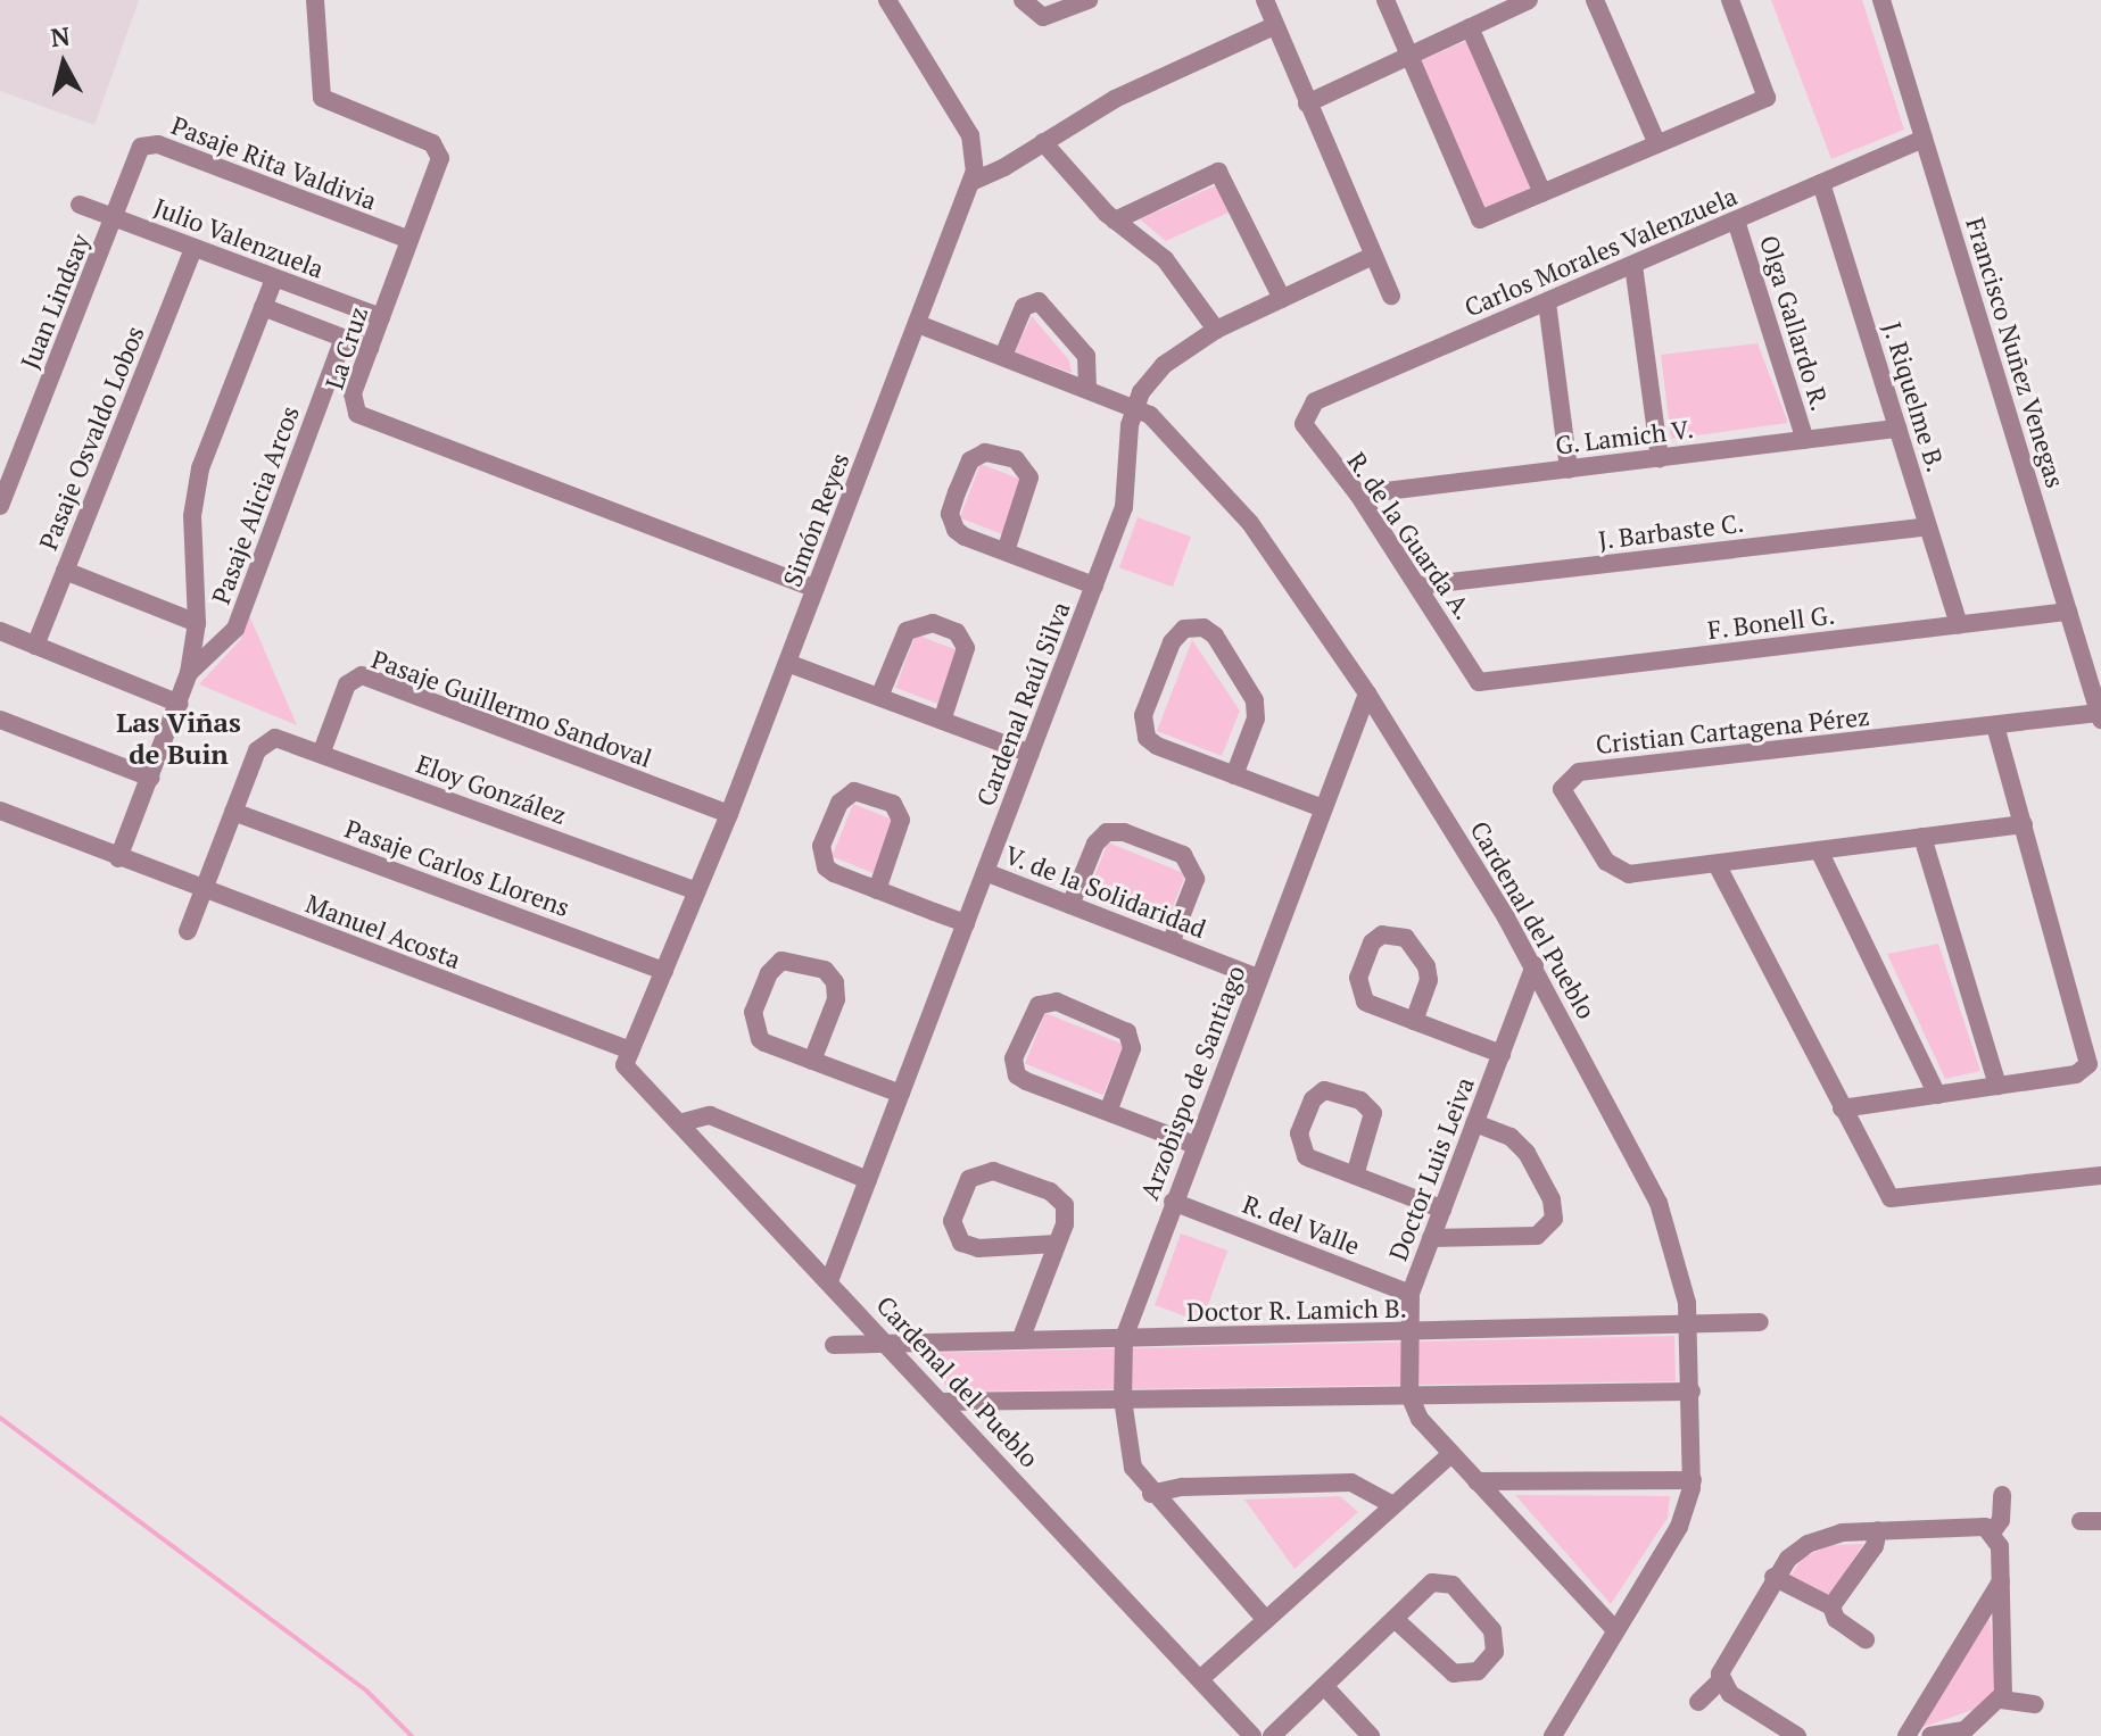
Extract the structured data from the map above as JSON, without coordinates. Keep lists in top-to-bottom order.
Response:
{
  "streets": {
    "street": [
      "Pasaje Rita Valdivia",
      "Julio Valenzuela",
      "Carlos Morales Valenzuela",
      "Juan Lindsay",
      "Olga Gallardo R.",
      "La Cruz",
      "Francisco Nuñez Venegas",
      "J. Riquelme B.",
      "G. Lamich V.",
      "Pasaje Osvaldo Lobos",
      "Pasaje Alicia Arcos",
      "Simón Reyes",
      "J. Barbaste C.",
      "R. de la Guarda A.",
      "F. Bonell G.",
      "Cardenal Raúl Silva",
      "Pasaje Guillermo Sandoval",
      "Cristian Cartagena Pérez",
      "Eloy González",
      "Pasaje Carlos Llorens",
      "V. de la Solidaridad",
      "Cardenal del Pueblo",
      "Manuel Acosta",
      "Arzobispo de Santiago",
      "Doctor Luis Leiva",
      "R. del Valle",
      "Doctor R. Lamich B."
    ]
  },
  "crossings": [
    ["Pasaje Rita Valdivia", "Julio Valenzuela"],
    ["Pasaje Rita Valdivia", "Juan Lindsay"],
    ["Pasaje Rita Valdivia", "La Cruz"],
    ["Julio Valenzuela", "Juan Lindsay"],
    ["Julio Valenzuela", "La Cruz"],
    ["Julio Valenzuela", "Pasaje Osvaldo Lobos"],
    ["Carlos Morales Valenzuela", "Olga Gallardo R."],
    ["Carlos Morales Valenzuela", "Francisco Nuñez Venegas"],
    ["Carlos Morales Valenzuela", "J. Riquelme B."],
    ["Carlos Morales Valenzuela", "R. de la Guarda A."],
    ["Olga Gallardo R.", "G. Lamich V."],
    ["La Cruz", "Simón Reyes"],
    ["Francisco Nuñez Venegas", "F. Bonell G."],
    ["Francisco Nuñez Venegas", "Cristian Cartagena Pérez"],
    ["J. Riquelme B.", "G. Lamich V."],
    ["J. Riquelme B.", "J. Barbaste C."],
    ["J. Riquelme B.", "F. Bonell G."],
    ["G. Lamich V.", "R. de la Guarda A."],
    ["Simón Reyes", "Pasaje Guillermo Sandoval"],
    ["Simón Reyes", "Eloy González"],
    ["Simón Reyes", "Pasaje Carlos Llorens"],
    ["Simón Reyes", "Cardenal del Pueblo"],
    ["Simón Reyes", "Manuel Acosta"],
    ["J. Barbaste C.", "R. de la Guarda A."],
    ["R. de la Guarda A.", "F. Bonell G."],
    ["Cardenal Raúl Silva", "V. de la Solidaridad"],
    ["Cardenal Raúl Silva", "Cardenal del Pueblo"],
    ["Pasaje Guillermo Sandoval", "Eloy González"],
    ["Eloy González", "Pasaje Carlos Llorens"],
    ["V. de la Solidaridad", "Arzobispo de Santiago"],
    ["Cardenal del Pueblo", "Manuel Acosta"],
    ["Cardenal del Pueblo", "Arzobispo de Santiago"],
    ["Cardenal del Pueblo", "Doctor Luis Leiva"],
    ["Cardenal del Pueblo", "Doctor R. Lamich B."],
    ["Arzobispo de Santiago", "R. del Valle"],
    ["Arzobispo de Santiago", "Doctor R. Lamich B."],
    ["Doctor Luis Leiva", "R. del Valle"],
    ["Doctor Luis Leiva", "Doctor R. Lamich B."]
  ],
  "districts": ["Las Viñas de Buin"],
  "north": "top"
}
